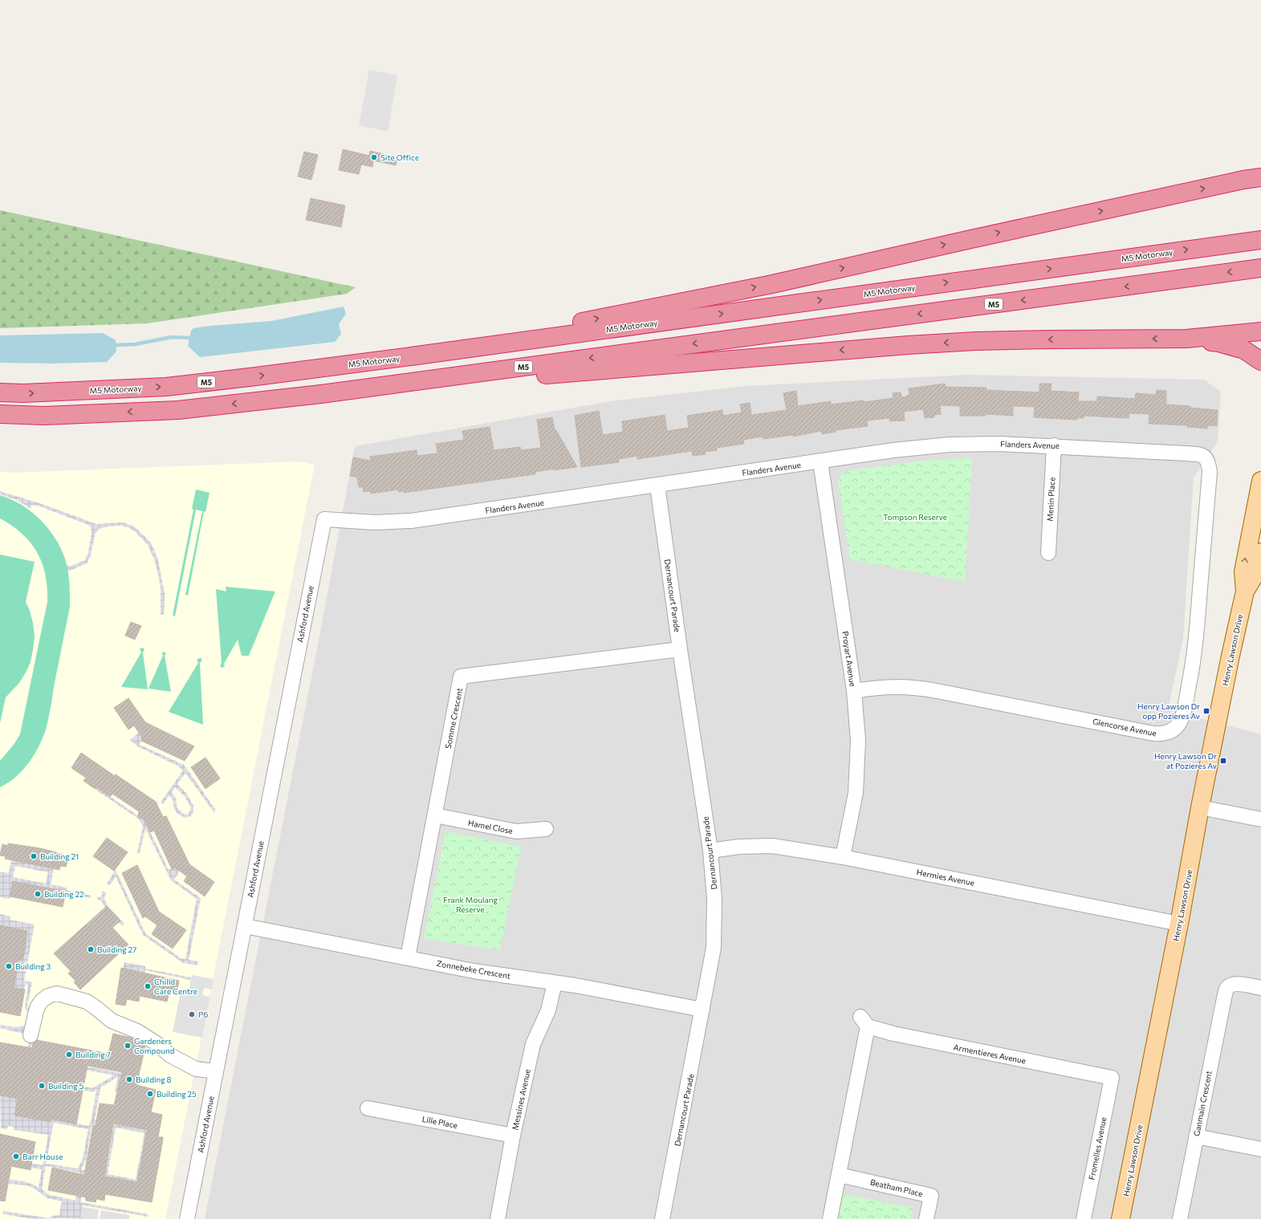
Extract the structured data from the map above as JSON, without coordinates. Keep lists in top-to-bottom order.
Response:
{
  "streets": {
    "highway": ["M5 Motorway", "M5"],
    "main road": ["Henry Lawson Drive"],
    "street": [
      "Flanders Avenue",
      "Menin Place",
      "Dernancourt Parade",
      "Ashford Avenue",
      "Proyart Avenue",
      "Somme Crescent",
      "Glencorse Avenue",
      "Hamel Close",
      "Hermies Avenue",
      "Zonnebeke Crescent",
      "Armentieres Avenue",
      "Messines Avenue",
      "Ganmain Crescent",
      "Lille Place",
      "Fromelles Avenue",
      "Beatham Place"
    ]
  },
  "crossings": [
    ["Flanders Avenue", "Menin Place"],
    ["Flanders Avenue", "Dernancourt Parade"],
    ["Flanders Avenue", "Ashford Avenue"],
    ["Flanders Avenue", "Proyart Avenue"],
    ["Flanders Avenue", "Glencorse Avenue"],
    ["Dernancourt Parade", "Somme Crescent"],
    ["Dernancourt Parade", "Hermies Avenue"],
    ["Dernancourt Parade", "Zonnebeke Crescent"],
    ["Ashford Avenue", "Zonnebeke Crescent"],
    ["Henry Lawson Drive", "Hermies Avenue"],
    ["Proyart Avenue", "Glencorse Avenue"],
    ["Proyart Avenue", "Hermies Avenue"],
    ["Somme Crescent", "Hamel Close"],
    ["Somme Crescent", "Zonnebeke Crescent"],
    ["Zonnebeke Crescent", "Messines Avenue"],
    ["Armentieres Avenue", "Fromelles Avenue"],
    ["Armentieres Avenue", "Beatham Place"],
    ["Messines Avenue", "Lille Place"]
  ],
  "parks": ["Tompson Reserve", "Frank Moulang Reserve"],
  "places": {
    "other": [
      "Site Office",
      "Building 21",
      "Building 22",
      "Building 27",
      "Building 3",
      "Chilld Care Centre",
      "P6",
      "Gardeners Compound",
      "Building 7",
      "Building 8",
      "Building 5",
      "Building 25",
      "Barr House"
    ],
    "transit": ["Henry Lawson Dr opp Pozieres Av", "Henry Lawson Dr at Pozieres Av"]
  }
}
